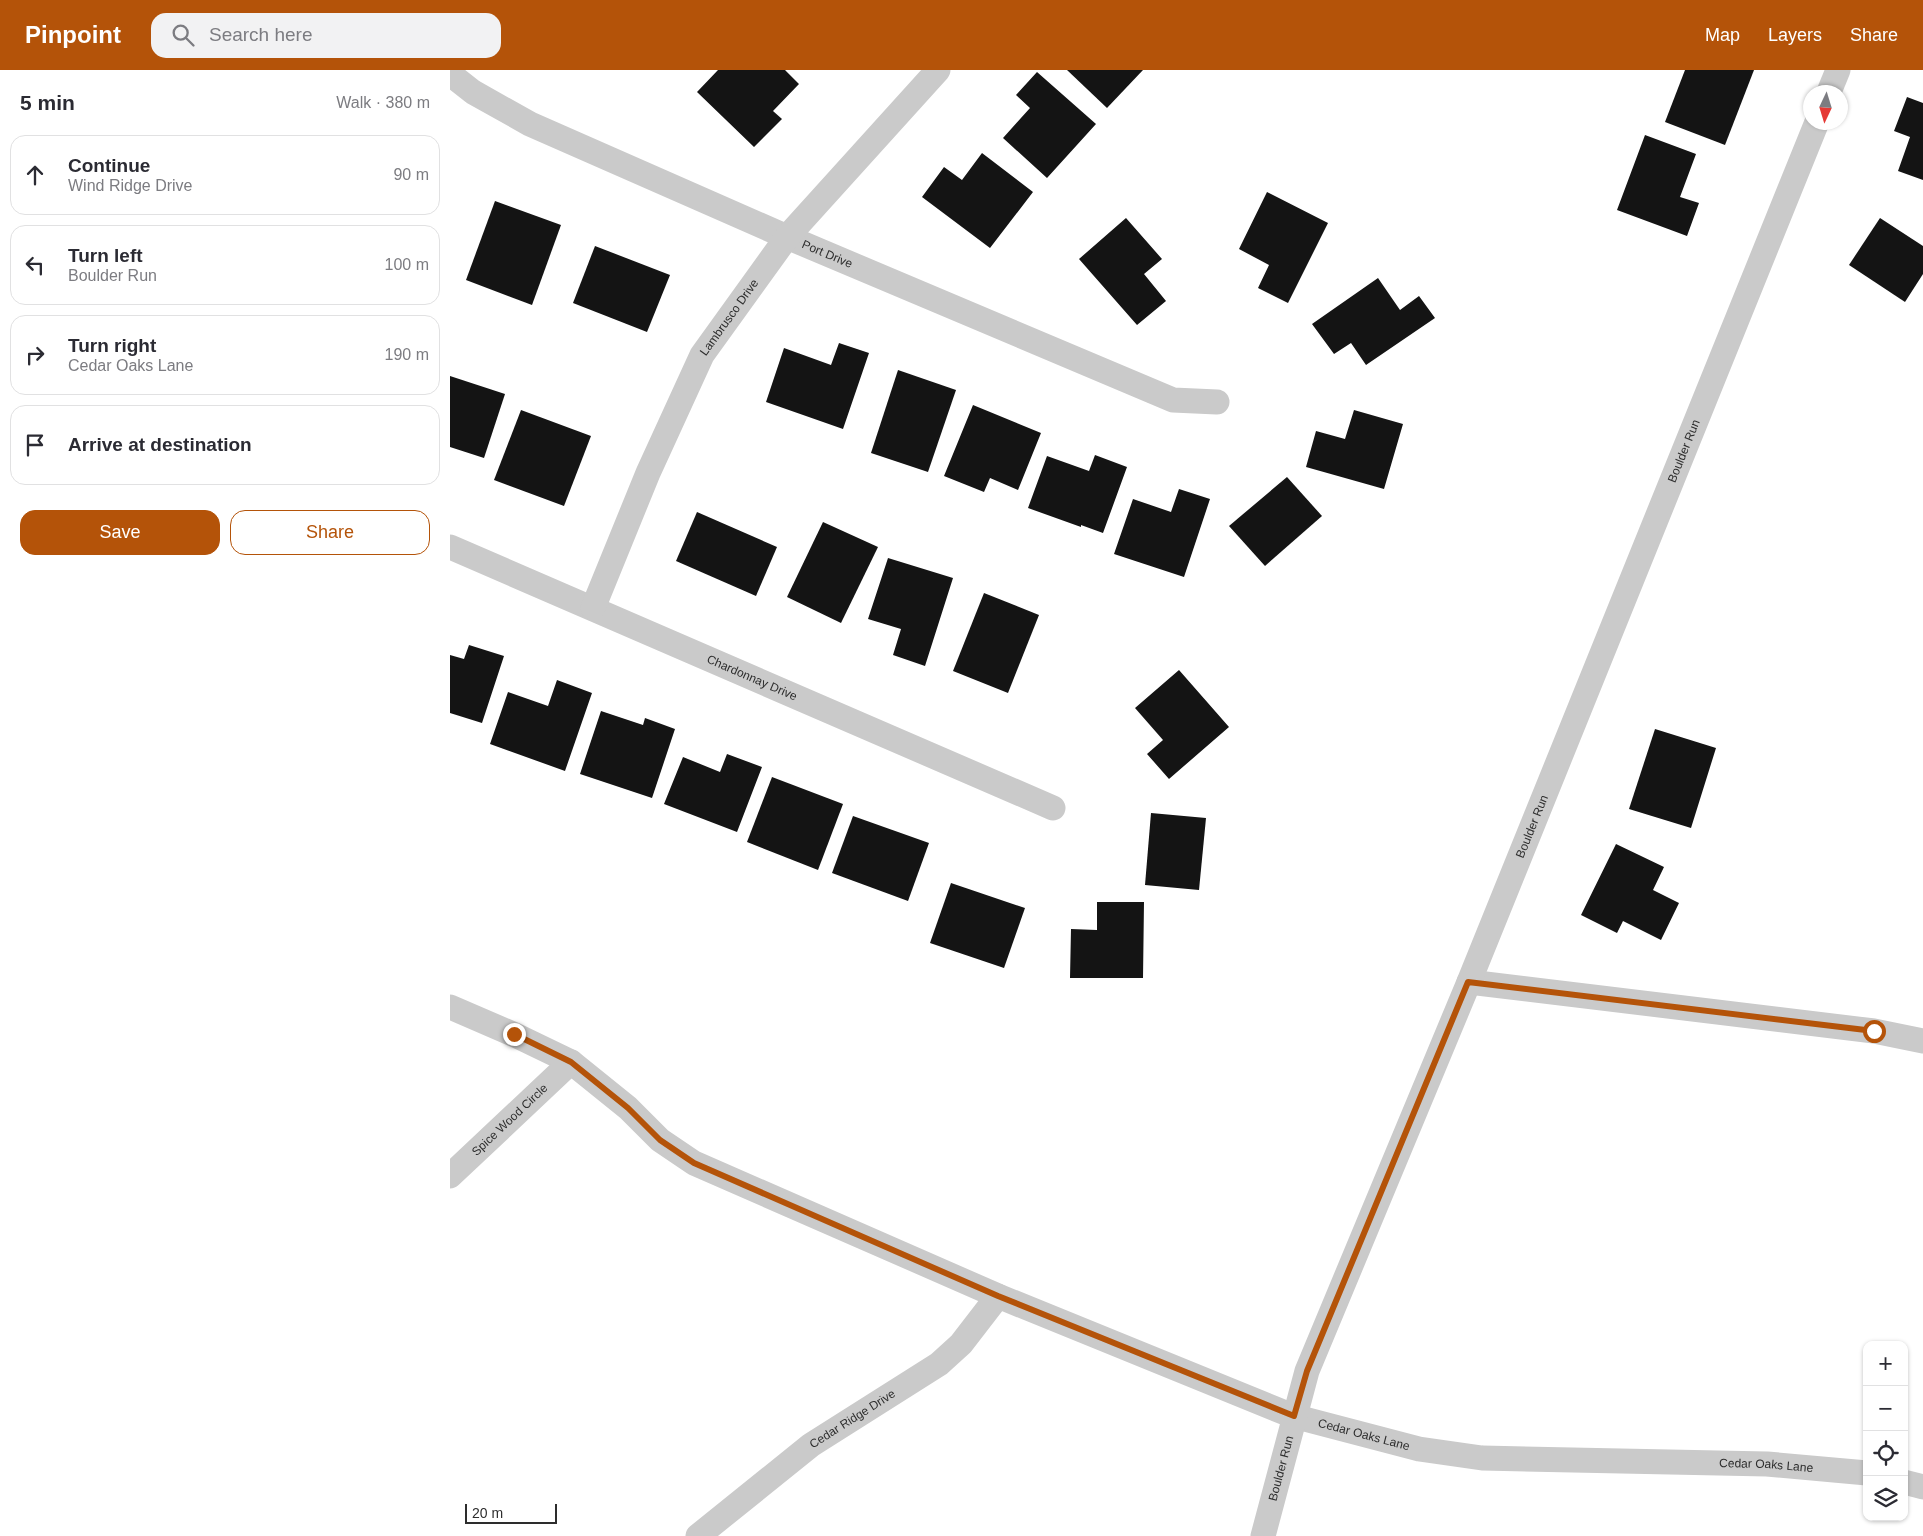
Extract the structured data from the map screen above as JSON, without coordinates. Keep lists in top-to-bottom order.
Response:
{
  "streets": {
    "street": [
      "Port Drive",
      "Lambrusco Drive",
      "Boulder Run",
      "Chardonnay Drive",
      "Spice Wood Circle",
      "Cedar Ridge Drive",
      "Cedar Oaks Lane"
    ]
  },
  "crossings": [
    ["Port Drive", "Lambrusco Drive"],
    ["Lambrusco Drive", "Chardonnay Drive"],
    ["Boulder Run", "Cedar Oaks Lane"],
    ["Spice Wood Circle", "Cedar Oaks Lane"],
    ["Cedar Ridge Drive", "Cedar Oaks Lane"]
  ],
  "scale_bar": "20 m",
  "north": "bottom",
  "page": {
    "header": "Pinpoint",
    "search": "Search here",
    "nav": ["Map", "Layers", "Share"],
    "heading": ["5 min", "Walk · 380 m"],
    "list": [
      ["Continue", "Wind Ridge Drive", "90 m"],
      ["Turn left", "Boulder Run", "100 m"],
      ["Turn right", "Cedar Oaks Lane", "190 m"],
      "Arrive at destination"
    ],
    "buttons": ["Save", "Share"],
    "map_buttons": ["+", "−"],
    "scale": "20 m"
  }
}
